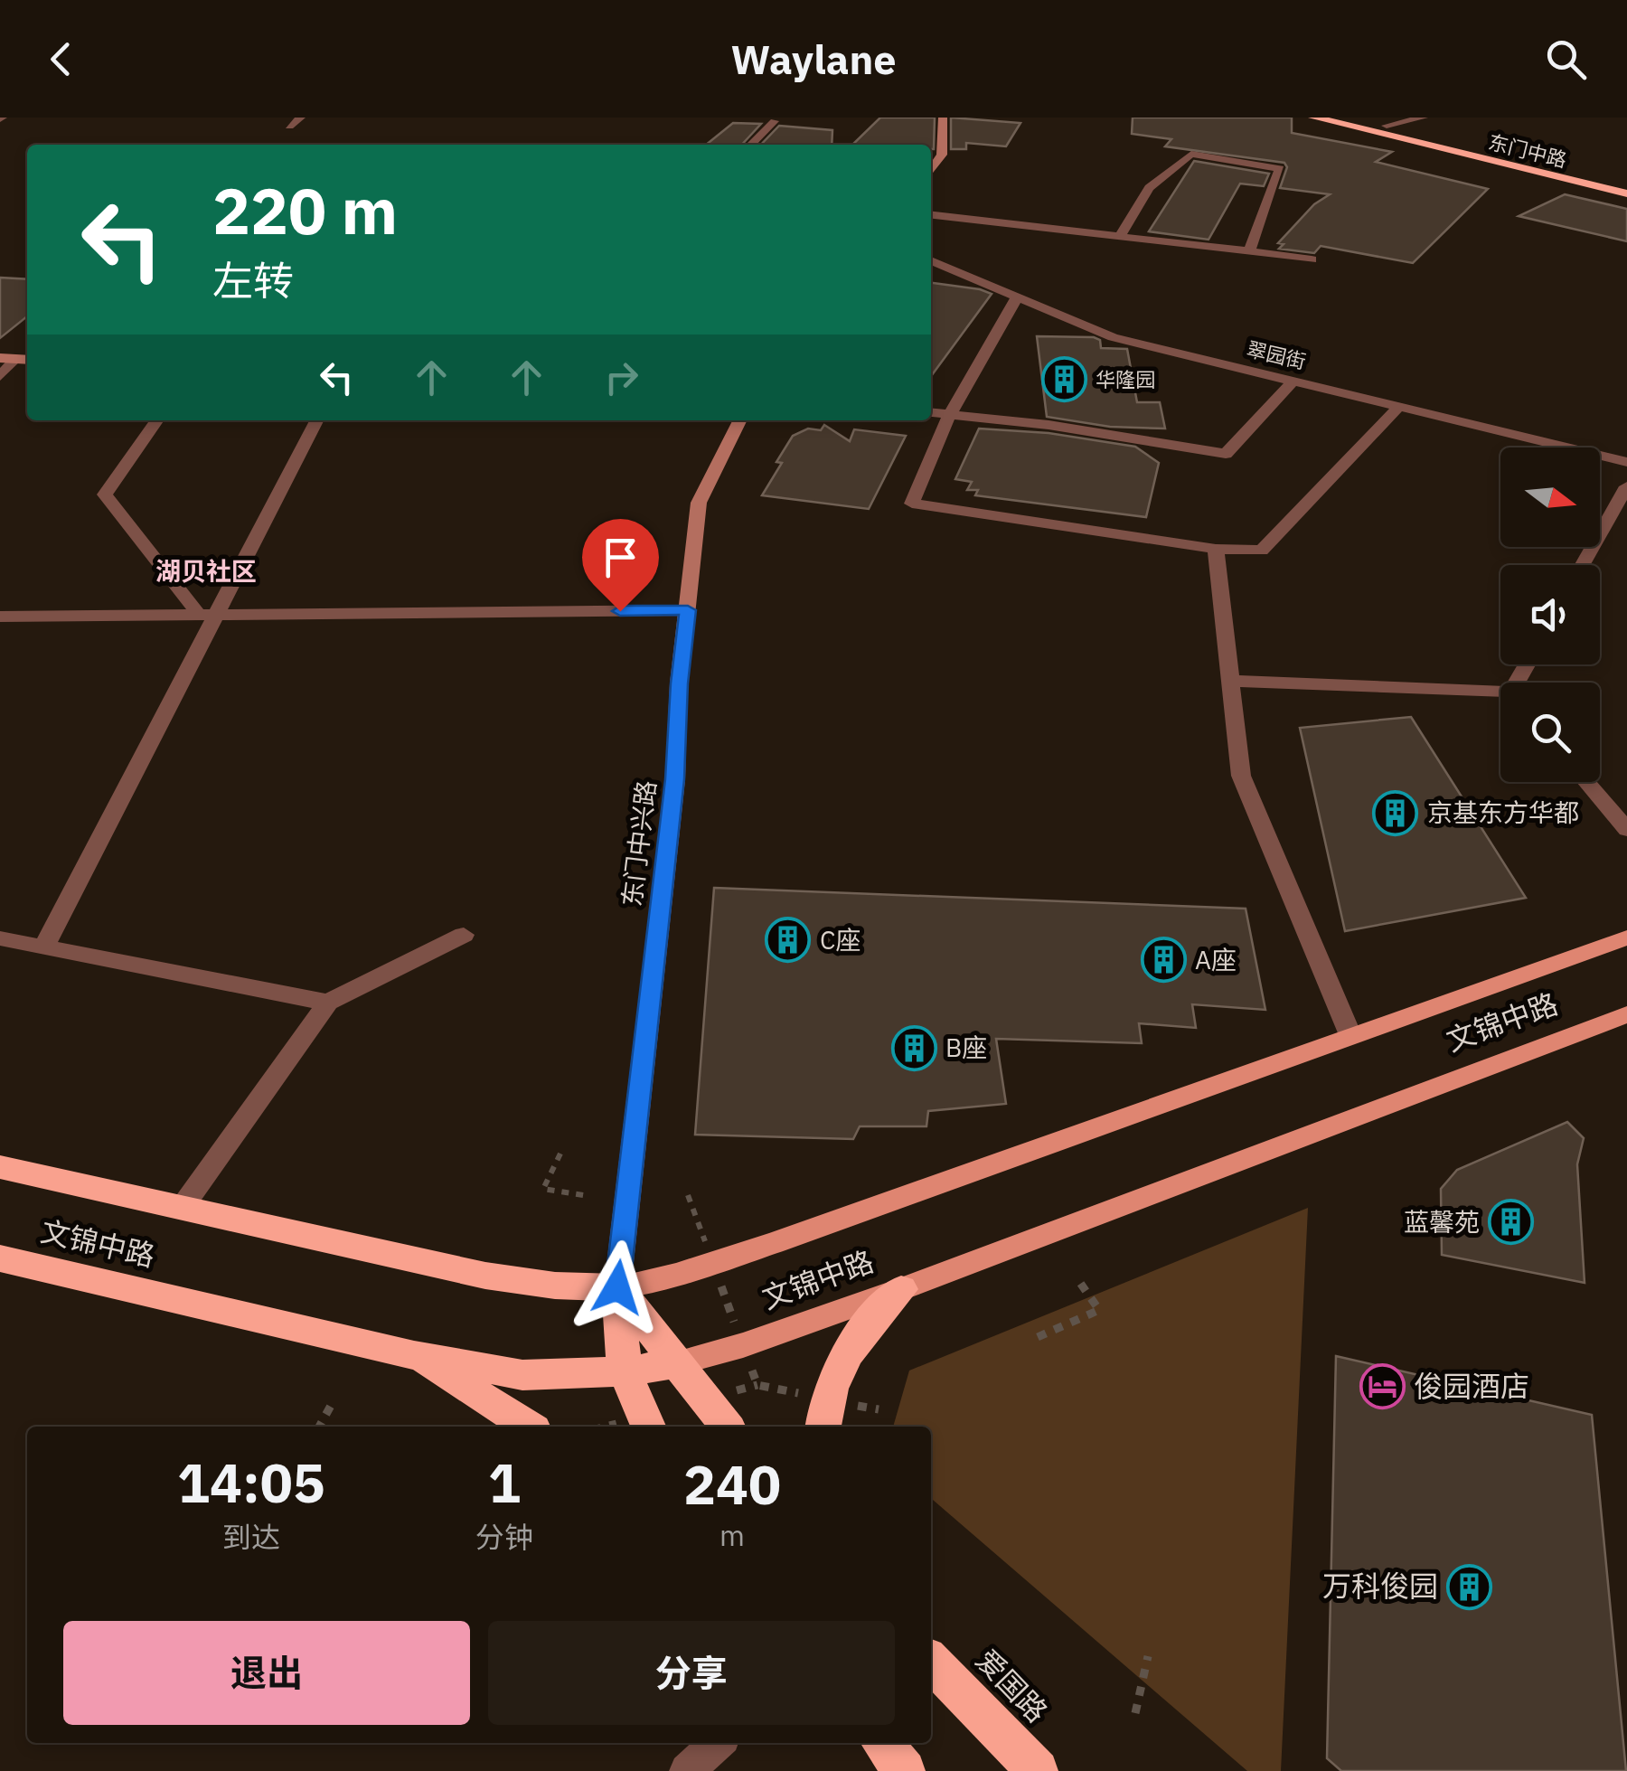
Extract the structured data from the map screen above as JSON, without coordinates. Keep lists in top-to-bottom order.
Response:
{
  "streets": {
    "highway": ["东门中路", "文锦中路", "爱国路"],
    "street": ["翠园街", "东门中兴路"]
  },
  "crossings": [
    ["东门中兴路", "文锦中路"]
  ],
  "districts": ["湖贝社区"],
  "places": {
    "building": [
      "华隆园",
      "京基东方华都",
      "C座",
      "A座",
      "B座",
      "蓝馨苑",
      "万科俊园"
    ],
    "hotel": ["俊园酒店"]
  },
  "north": "right",
  "page": {
    "header": "Waylane",
    "turn": ["220 m", "左转"],
    "eta": [
      "14:05",
      "到达",
      "1",
      "分钟",
      "240",
      "m"
    ],
    "buttons": ["退出", "分享"]
  }
}
